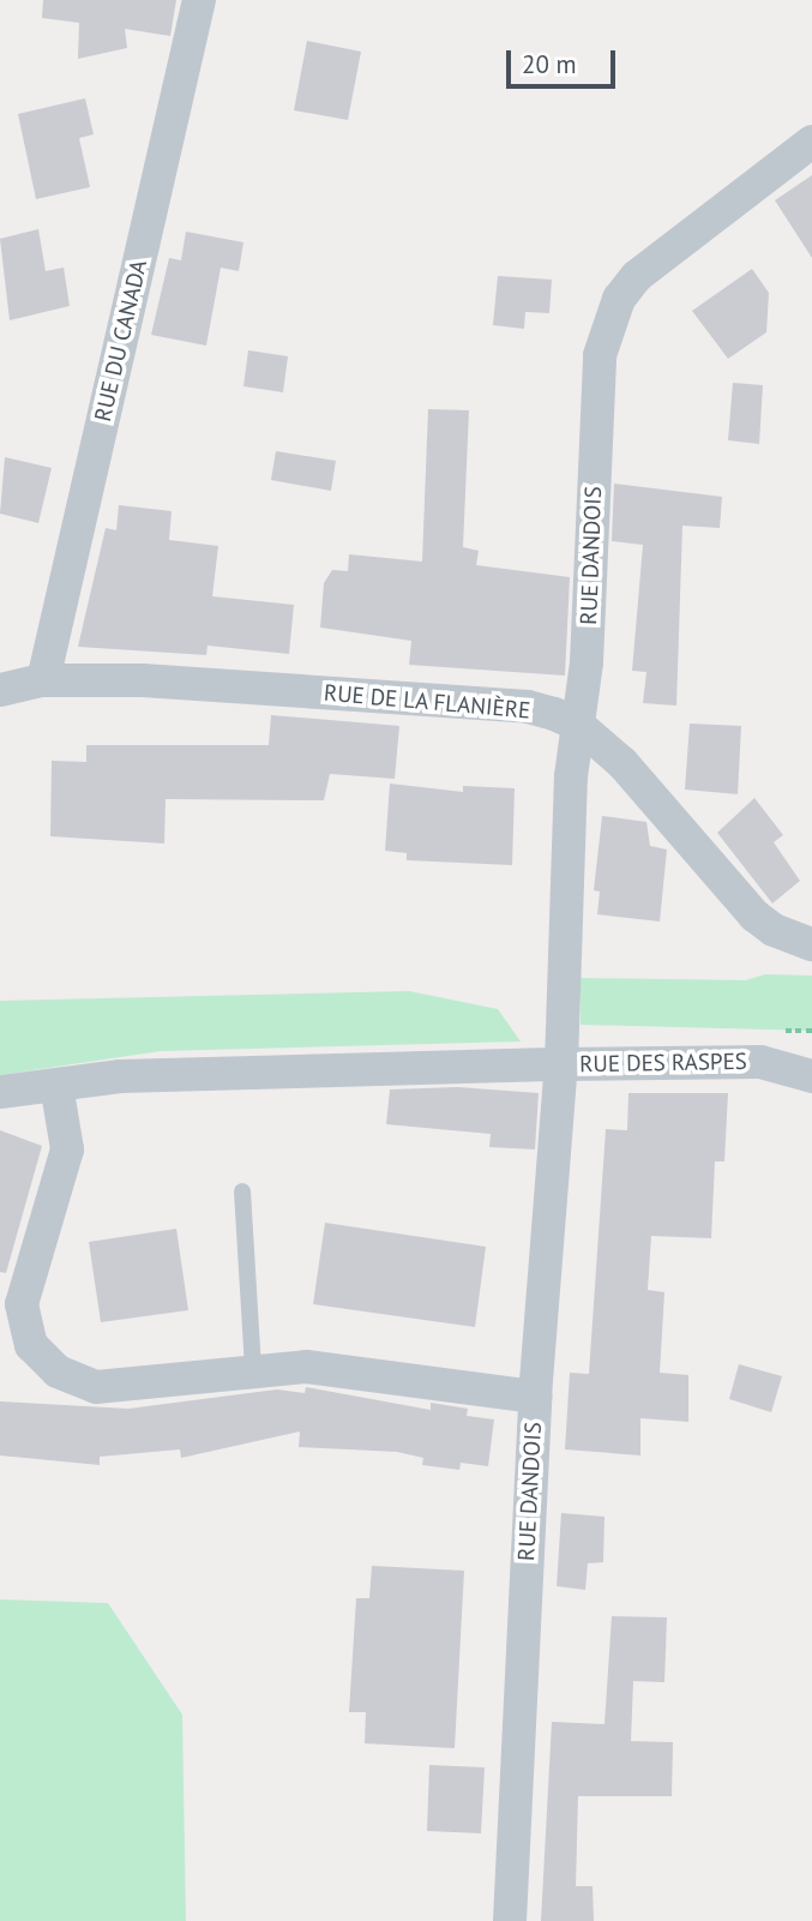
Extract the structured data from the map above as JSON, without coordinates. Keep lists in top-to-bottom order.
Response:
{
  "streets": {
    "street": [
      "RUE DU CANADA",
      "RUE DANDOIS",
      "RUE DE LA FLANIÈRE",
      "RUE DES RASPES"
    ]
  },
  "crossings": [
    ["RUE DU CANADA", "RUE DE LA FLANIÈRE"],
    ["RUE DANDOIS", "RUE DE LA FLANIÈRE"],
    ["RUE DANDOIS", "RUE DES RASPES"]
  ],
  "scale_bar": "20 m"
}
